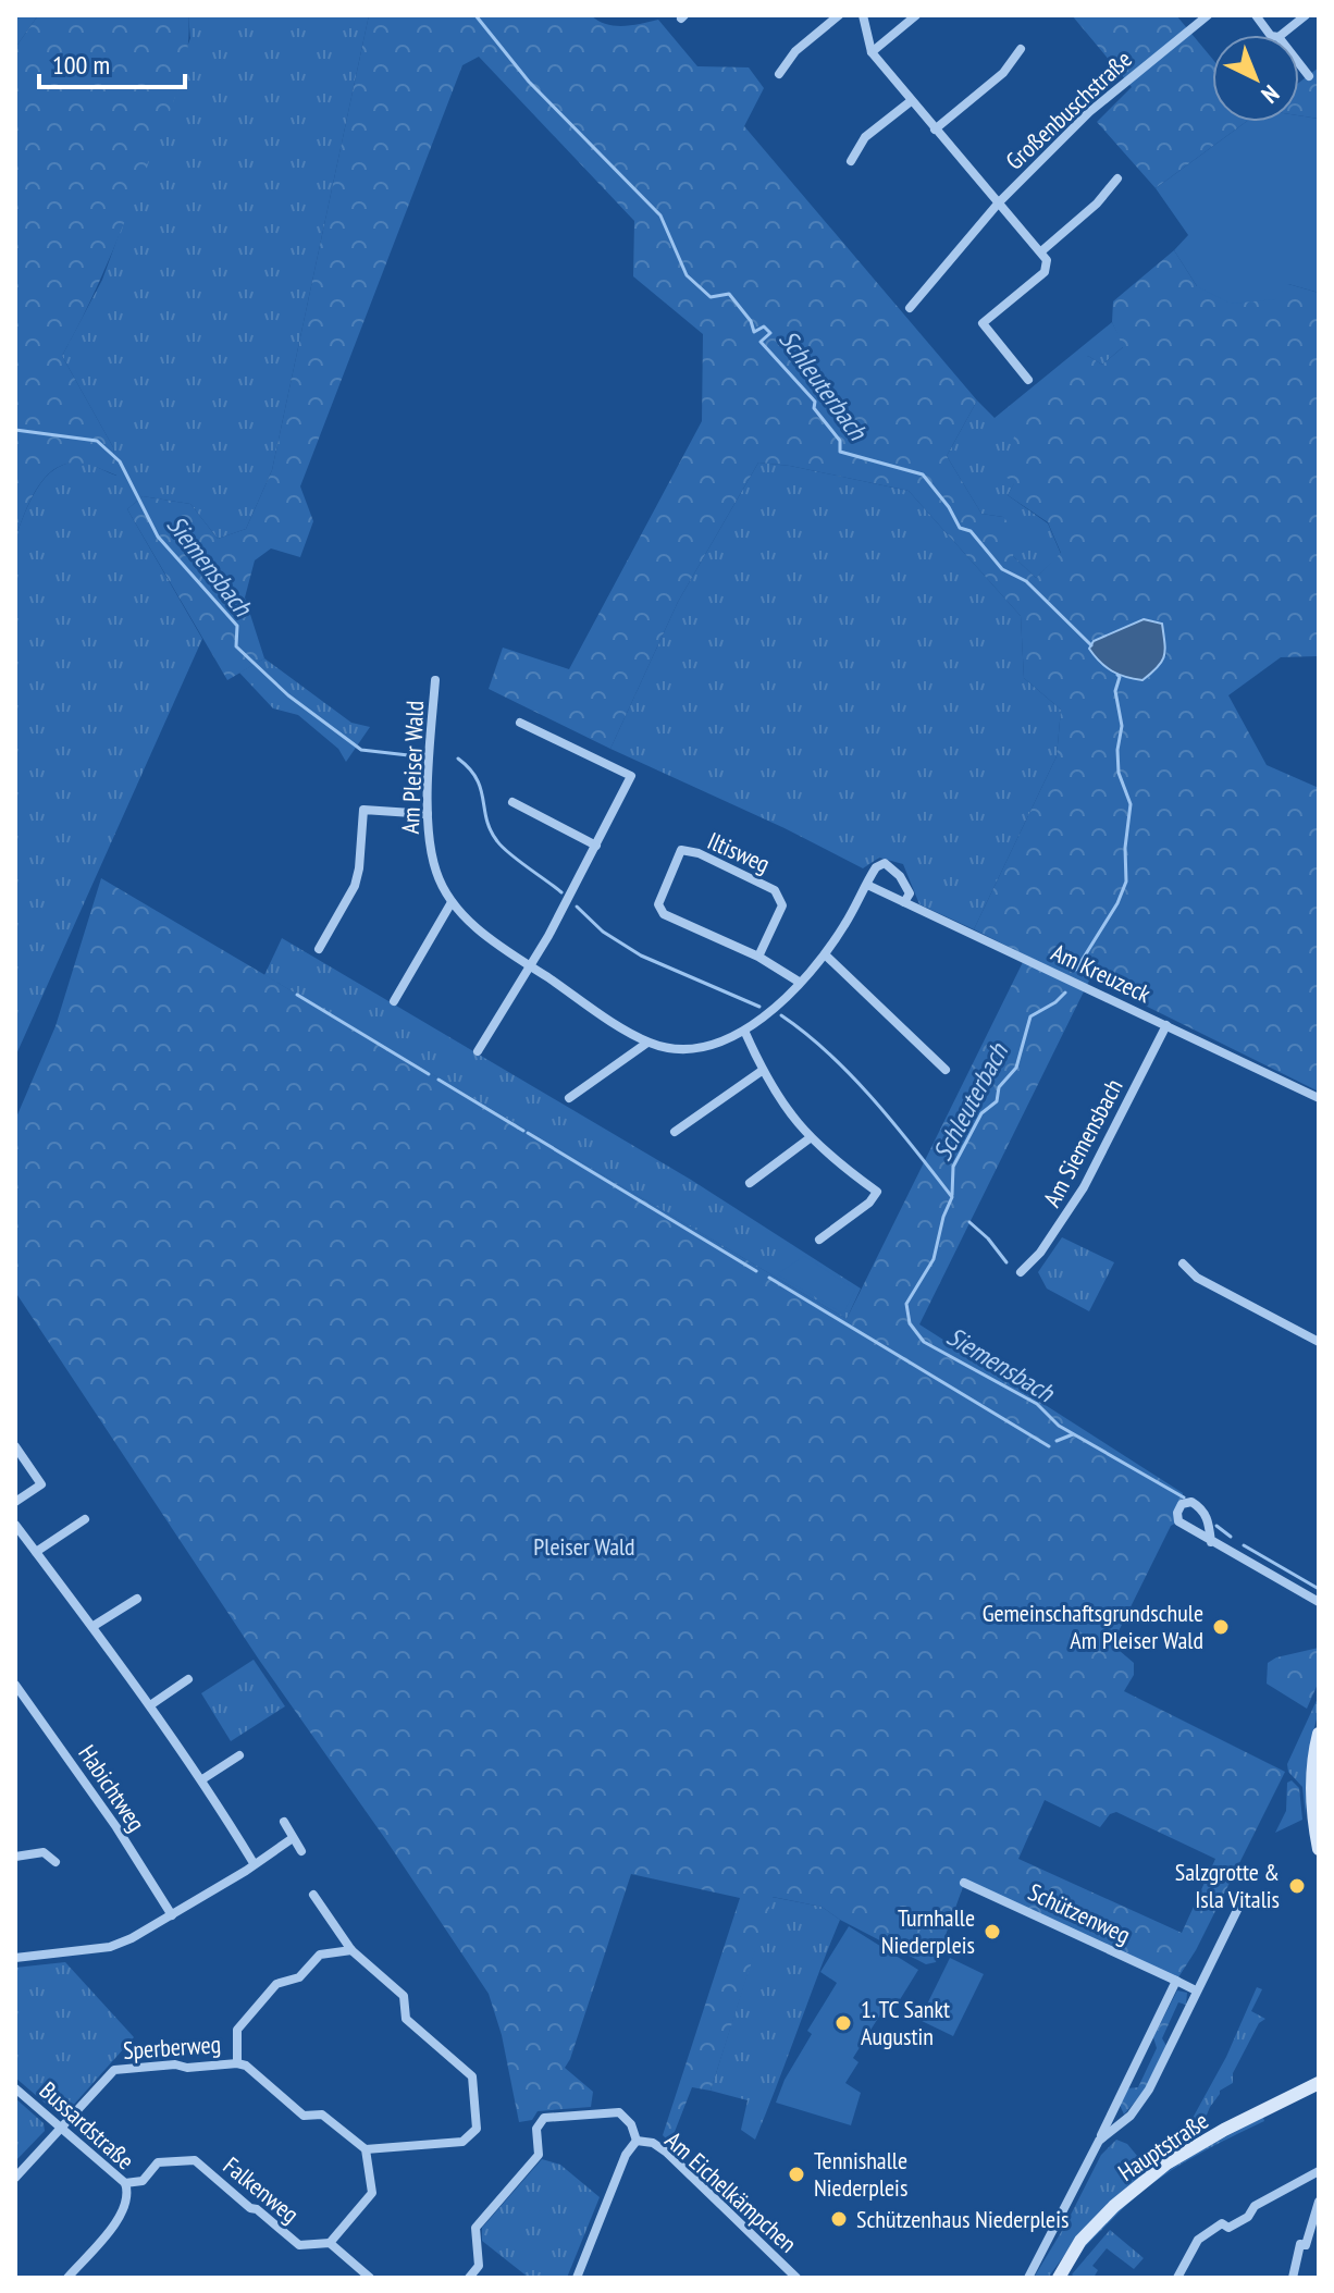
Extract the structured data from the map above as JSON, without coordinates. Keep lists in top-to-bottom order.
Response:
{
  "streets": {
    "main road": ["Hauptstraße"],
    "street": [
      "Großenbuschstraße",
      "Am Pleiser Wald",
      "Iltisweg",
      "Am Kreuzeck",
      "Am Siemensbach",
      "Habichtweg",
      "Schützenweg",
      "Sperberweg",
      "Bussardstraße",
      "Falkenweg",
      "Am Eichelkämpchen"
    ]
  },
  "crossings": [
    ["Am Pleiser Wald", "Iltisweg"],
    ["Am Pleiser Wald", "Am Kreuzeck"],
    ["Am Kreuzeck", "Am Siemensbach"],
    ["Sperberweg", "Bussardstraße"],
    ["Bussardstraße", "Falkenweg"]
  ],
  "water": ["Schleuterbach", "Siemensbach"],
  "parks": ["Pleiser Wald"],
  "places": [
    "Gemeinschaftsgrundschule Am Pleiser Wald",
    "Salzgrotte & Isla Vitalis",
    "Turnhalle Niederpleis",
    "1. TC Sankt Augustin",
    "Tennishalle Niederpleis",
    "Schützenhaus Niederpleis"
  ],
  "scale_bar": "100 m",
  "north": "bottom right"
}
